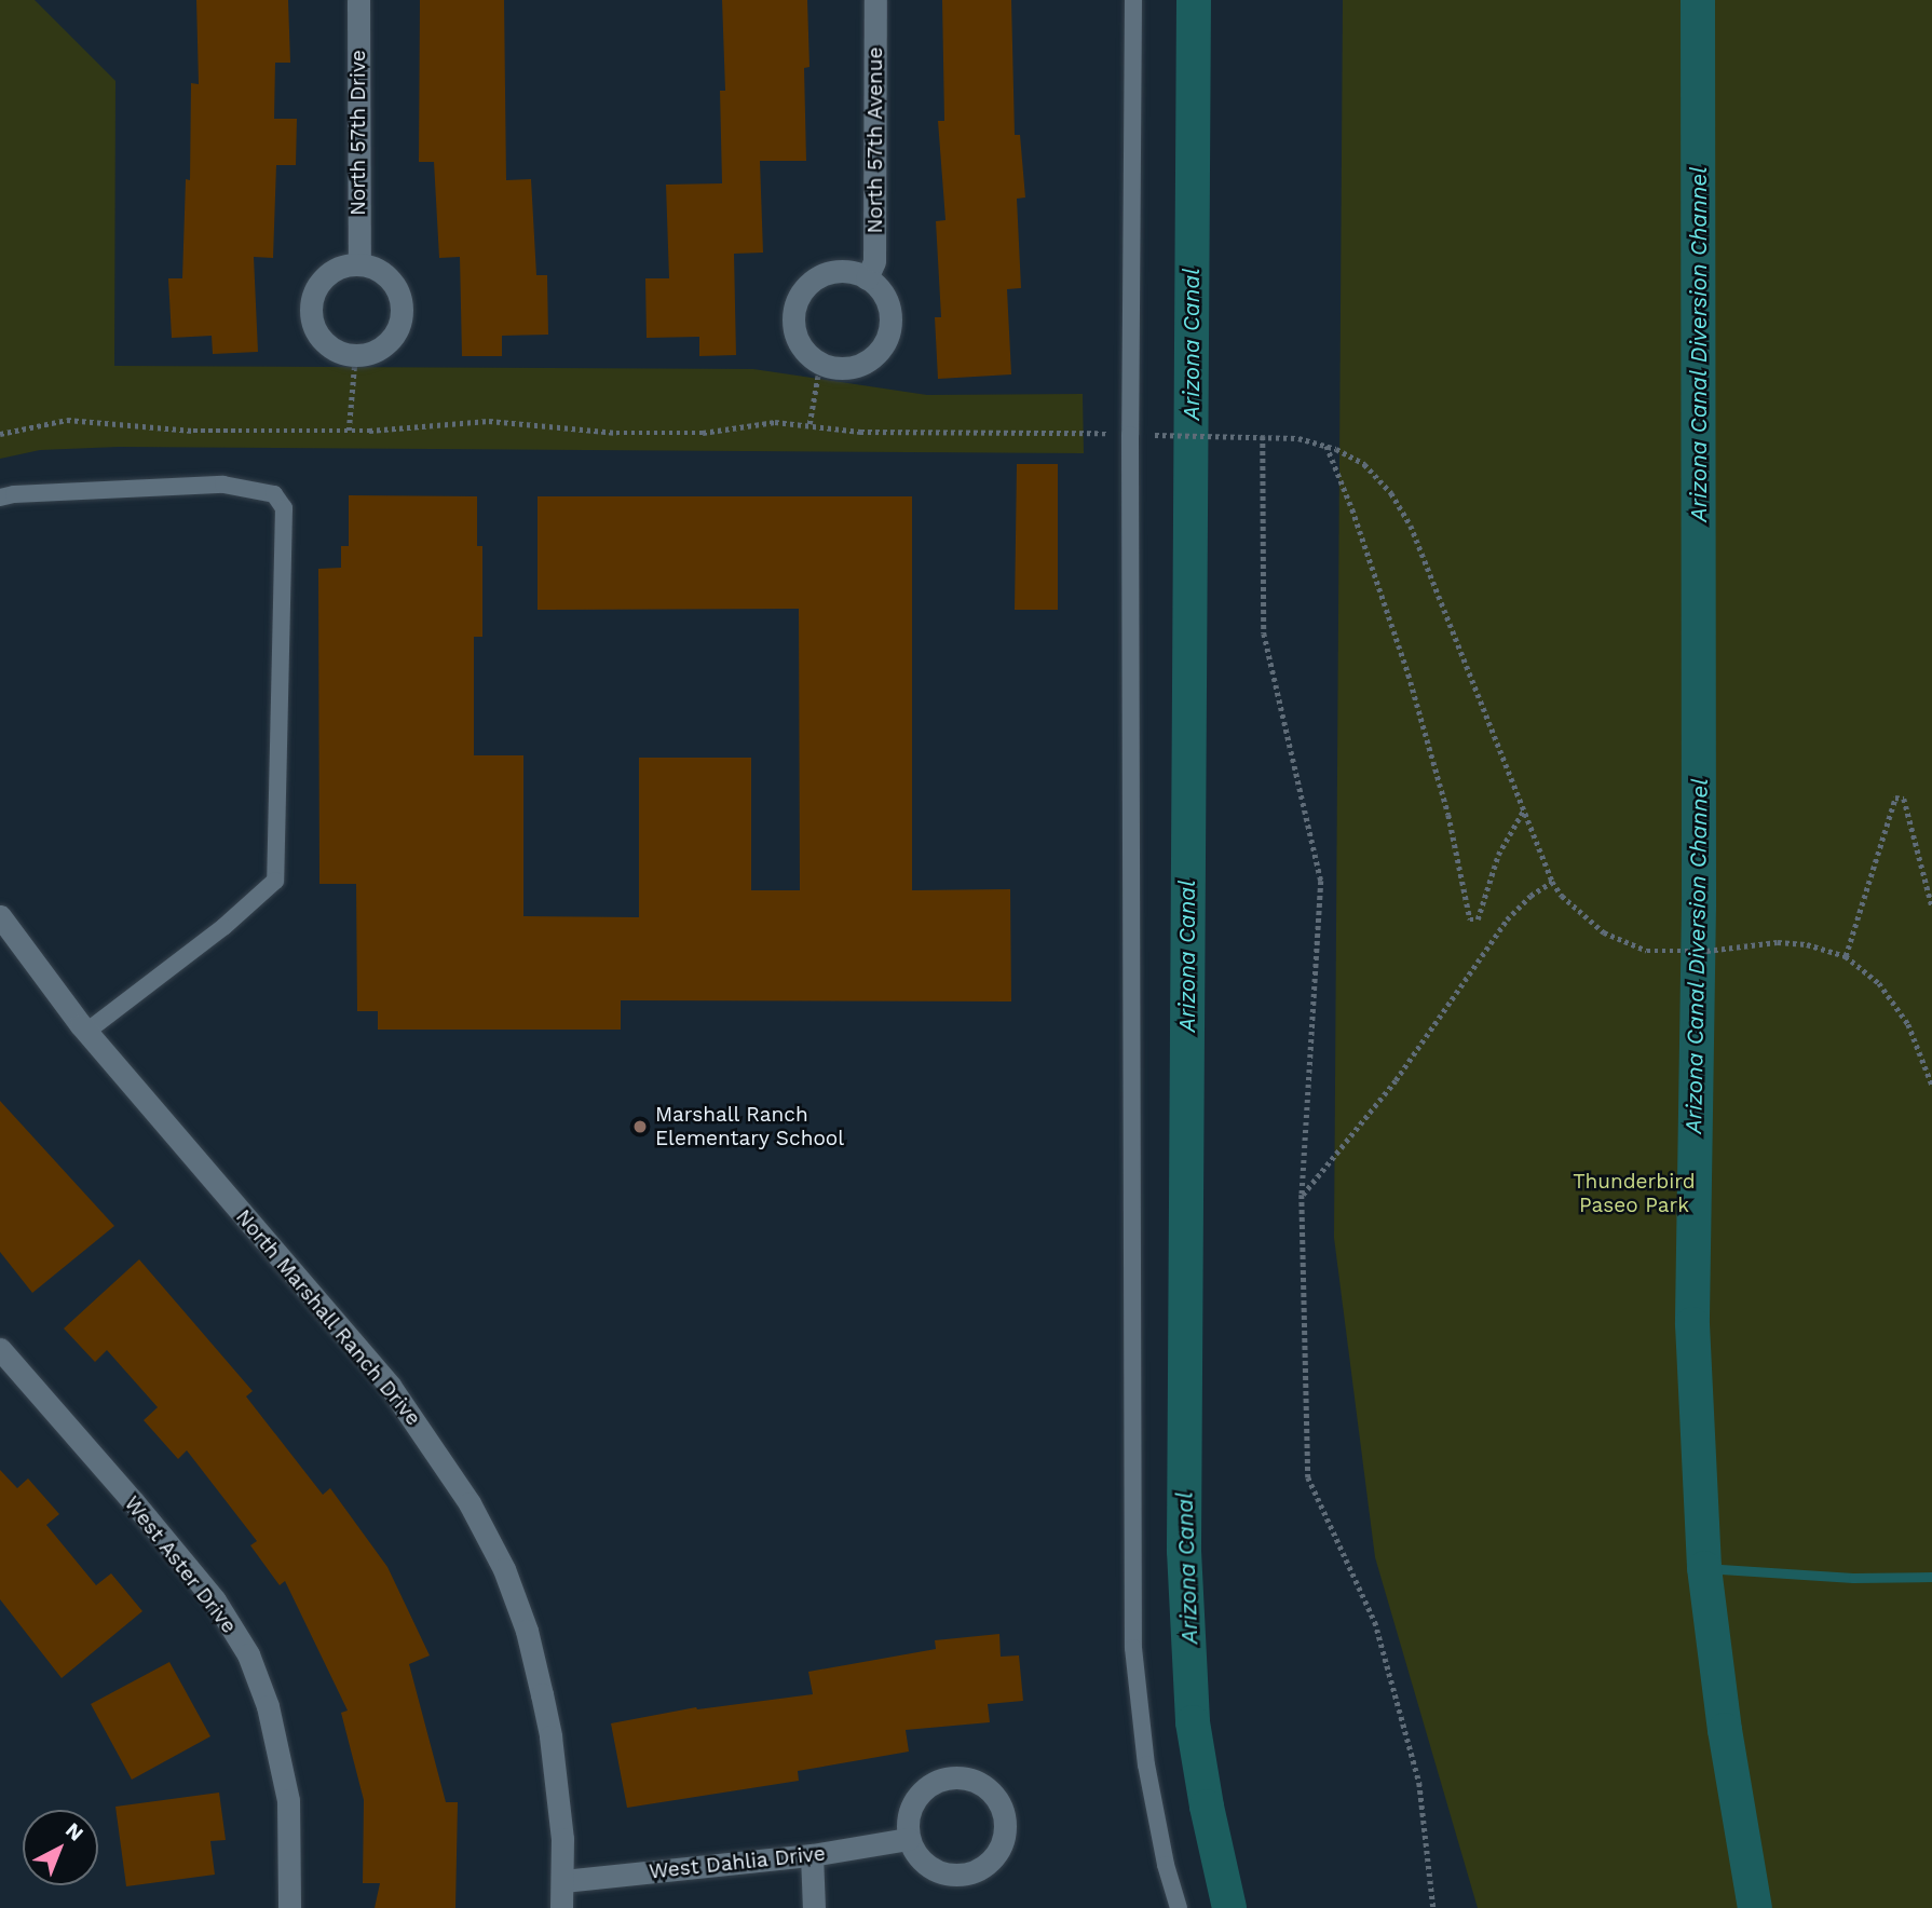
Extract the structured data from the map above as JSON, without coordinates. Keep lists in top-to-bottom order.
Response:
{
  "streets": {
    "street": [
      "North 57th Drive",
      "North 57th Avenue",
      "North Marshall Ranch Drive",
      "West Aster Drive",
      "West Dahlia Drive"
    ]
  },
  "crossings": [
    ["North Marshall Ranch Drive", "West Dahlia Drive"]
  ],
  "water": ["Arizona Canal", "Arizona Canal Diversion Channel"],
  "parks": ["Thunderbird Paseo Park"],
  "places": ["Marshall Ranch Elementary School"],
  "north": "top right"
}
